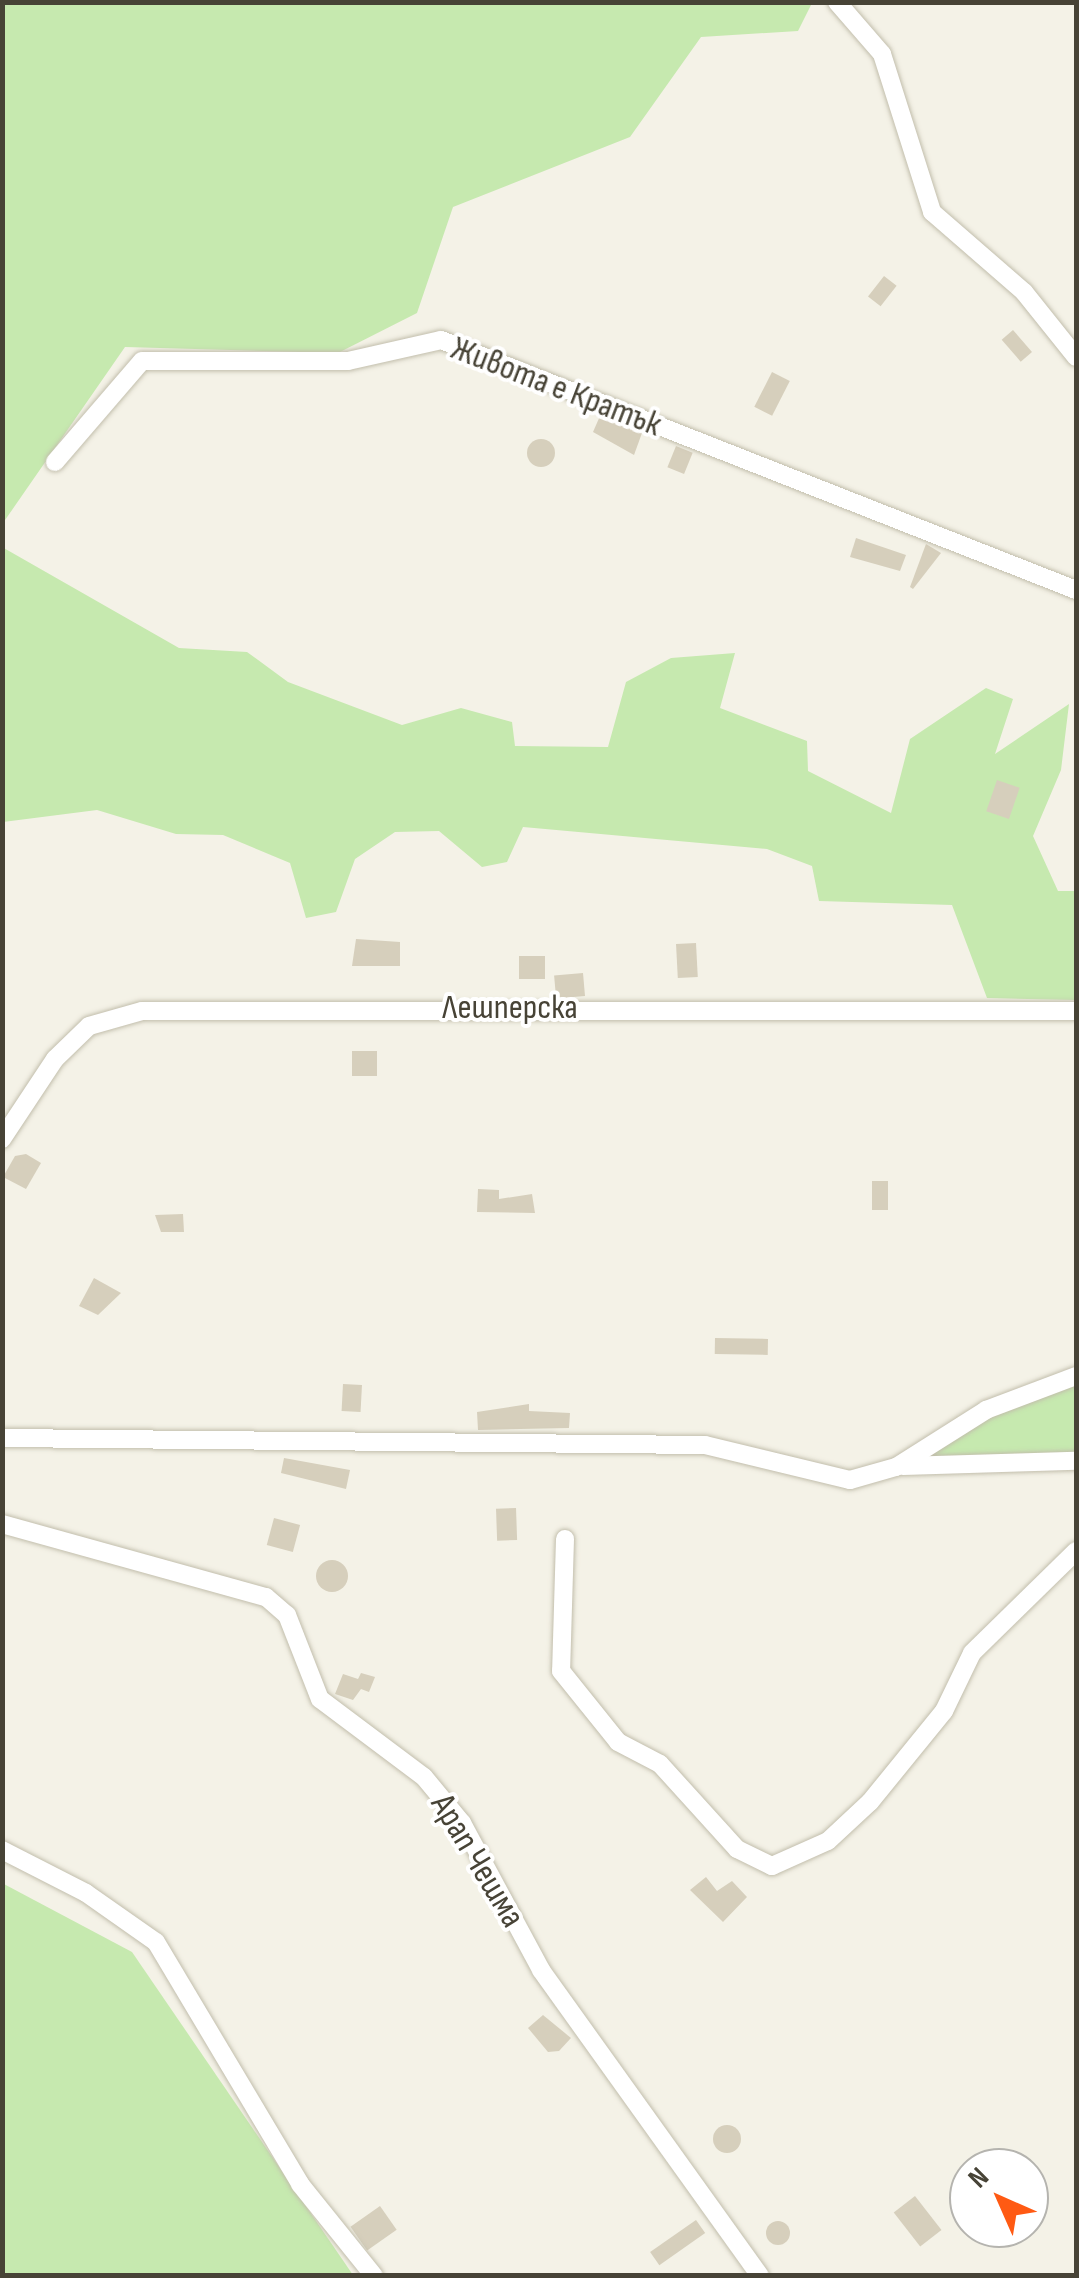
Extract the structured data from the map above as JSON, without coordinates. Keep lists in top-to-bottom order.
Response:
{
  "streets": {
    "street": ["Живота е Кратък", "Лешперска", "Арап Чешма"]
  },
  "north": "top left"
}
